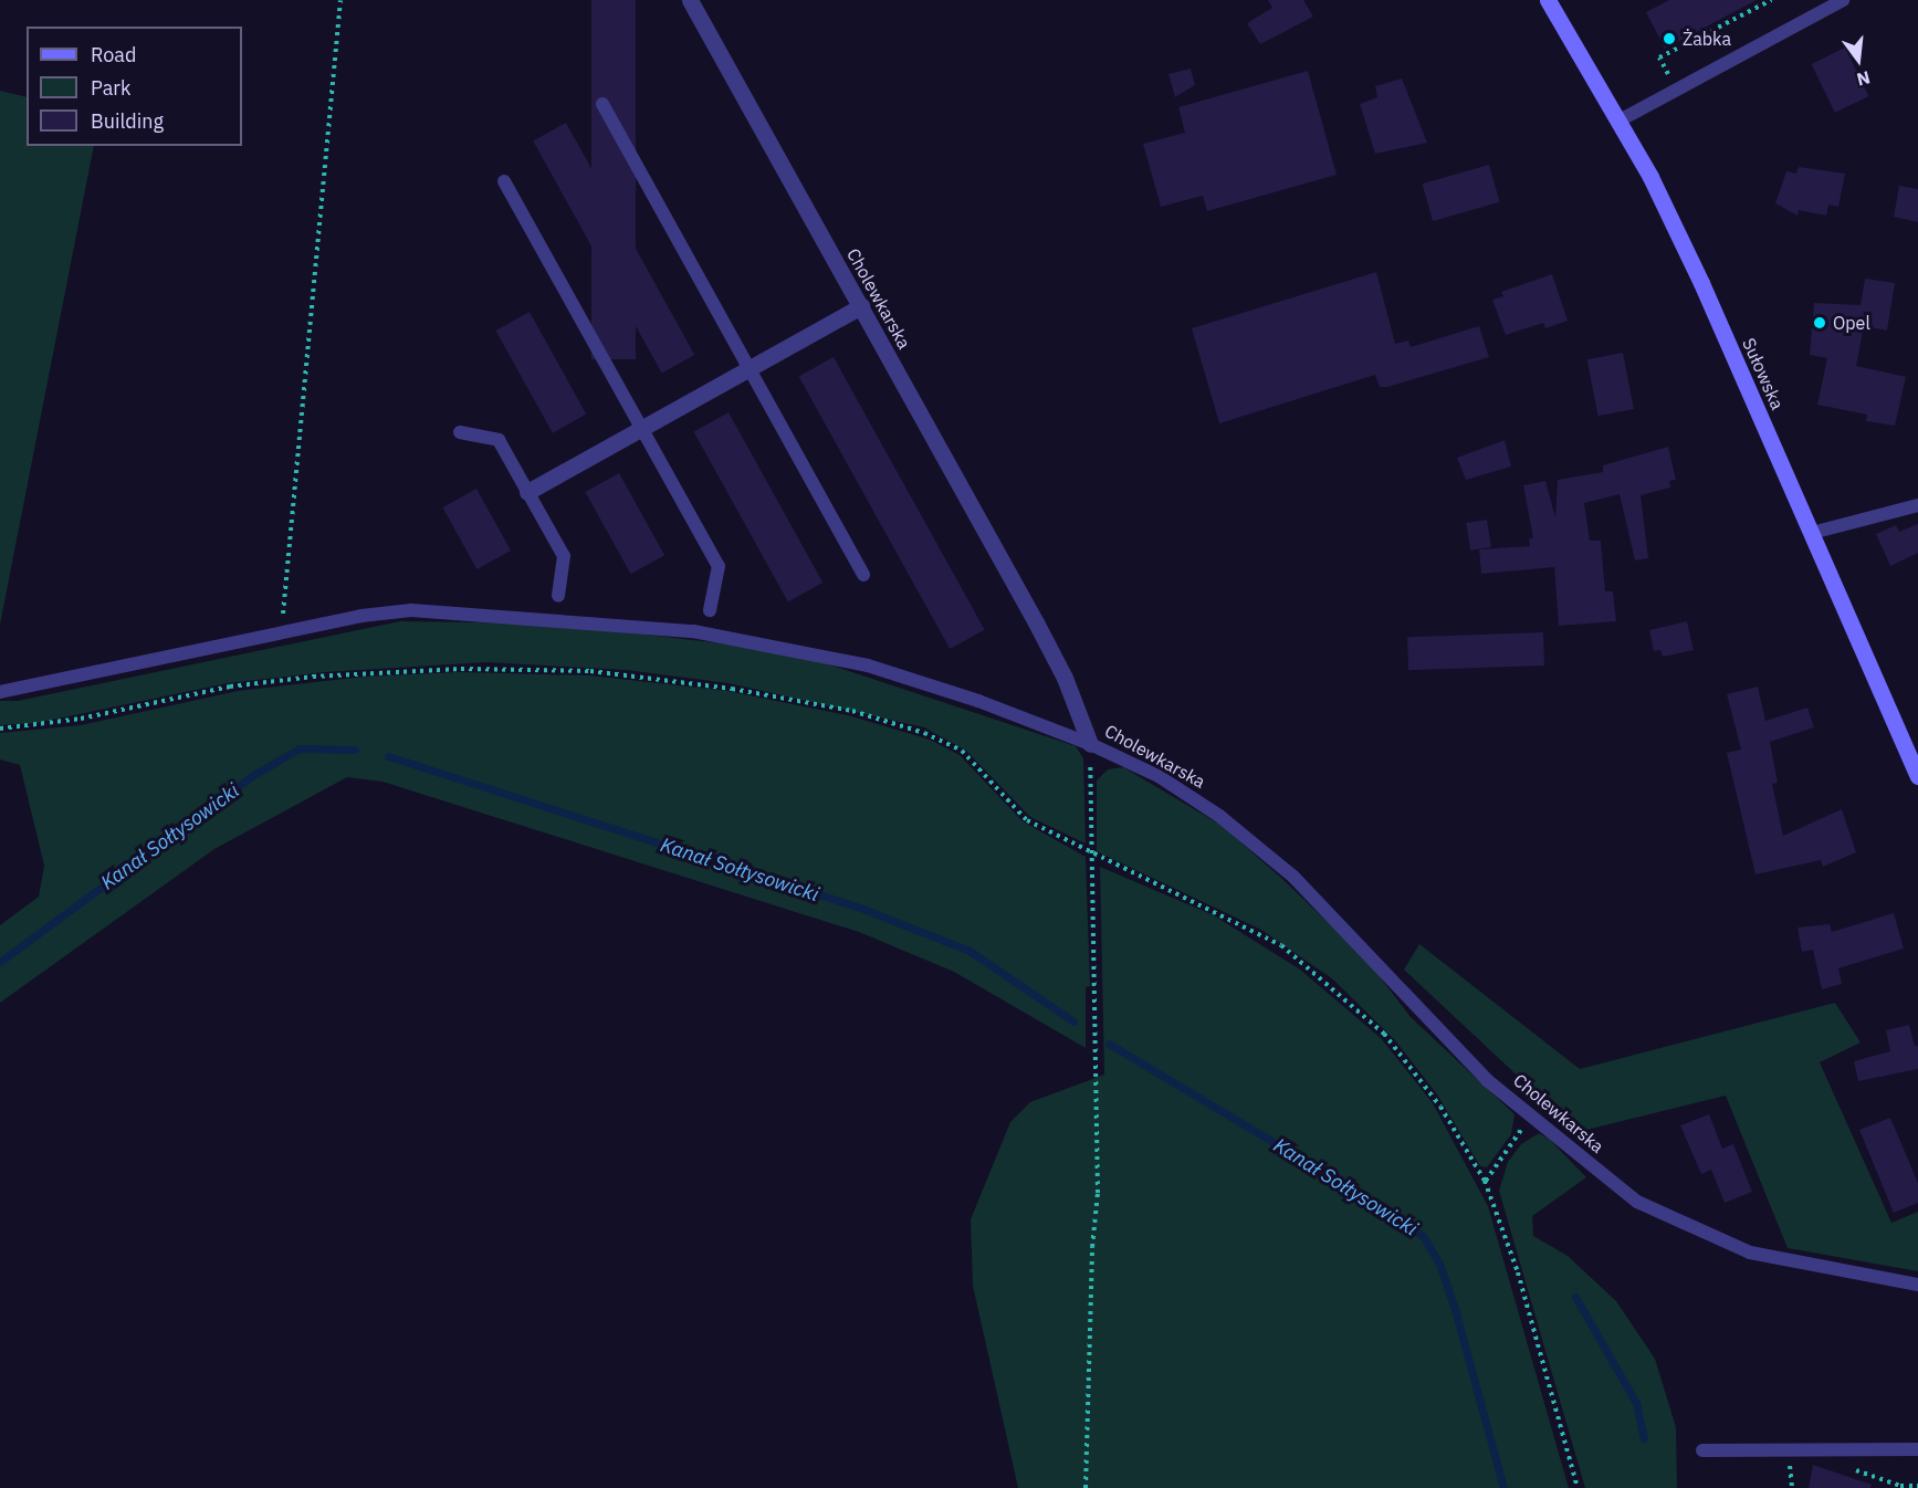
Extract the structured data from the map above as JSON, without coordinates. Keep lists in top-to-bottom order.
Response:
{
  "streets": {
    "main road": ["Sułowska"],
    "street": ["Cholewkarska"]
  },
  "water": ["Kanał Sołtysowicki"],
  "places": ["Żabka", "Opel"],
  "legend": ["Road", "Park", "Building"],
  "north": "bottom"
}
